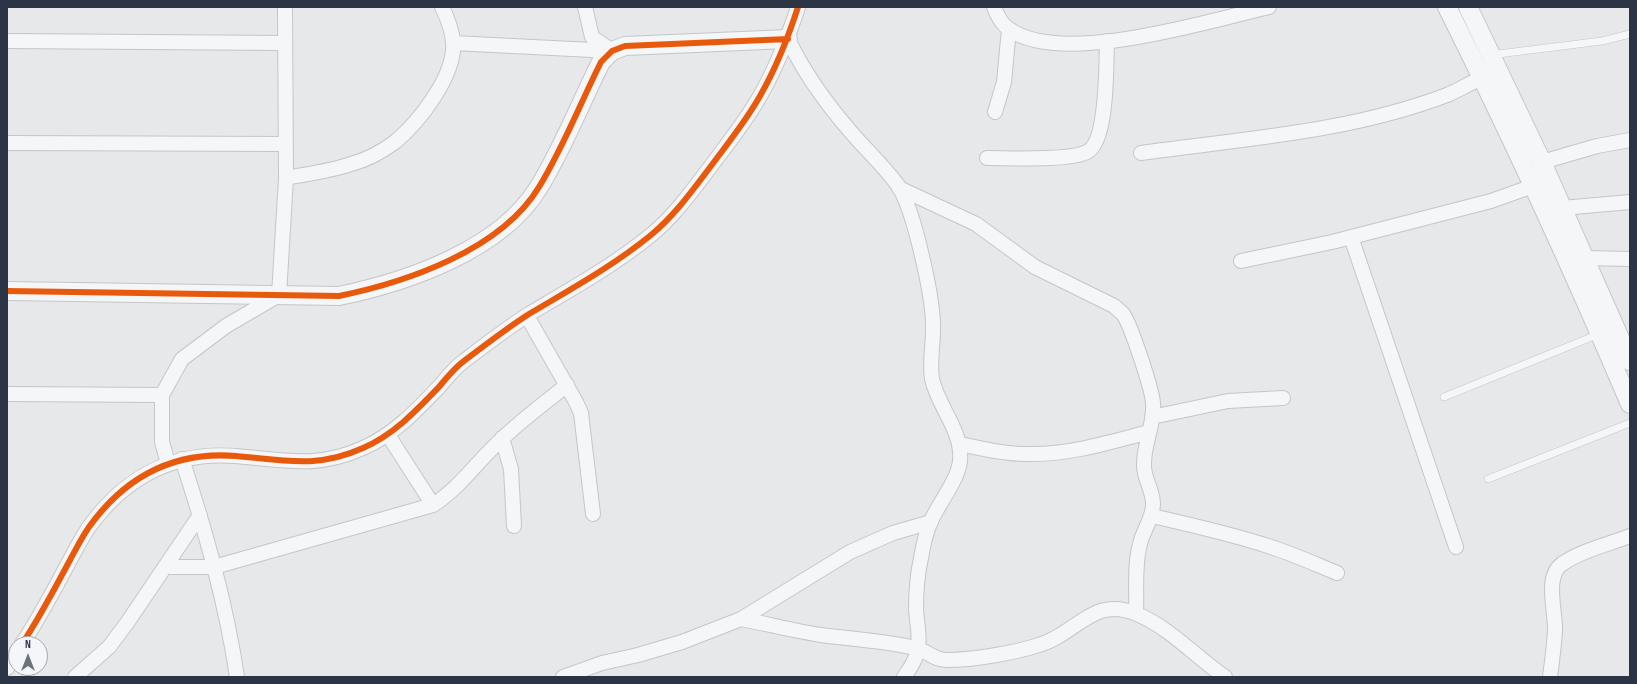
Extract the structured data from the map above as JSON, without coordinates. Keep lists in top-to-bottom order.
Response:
{
  "north": "top"
}
